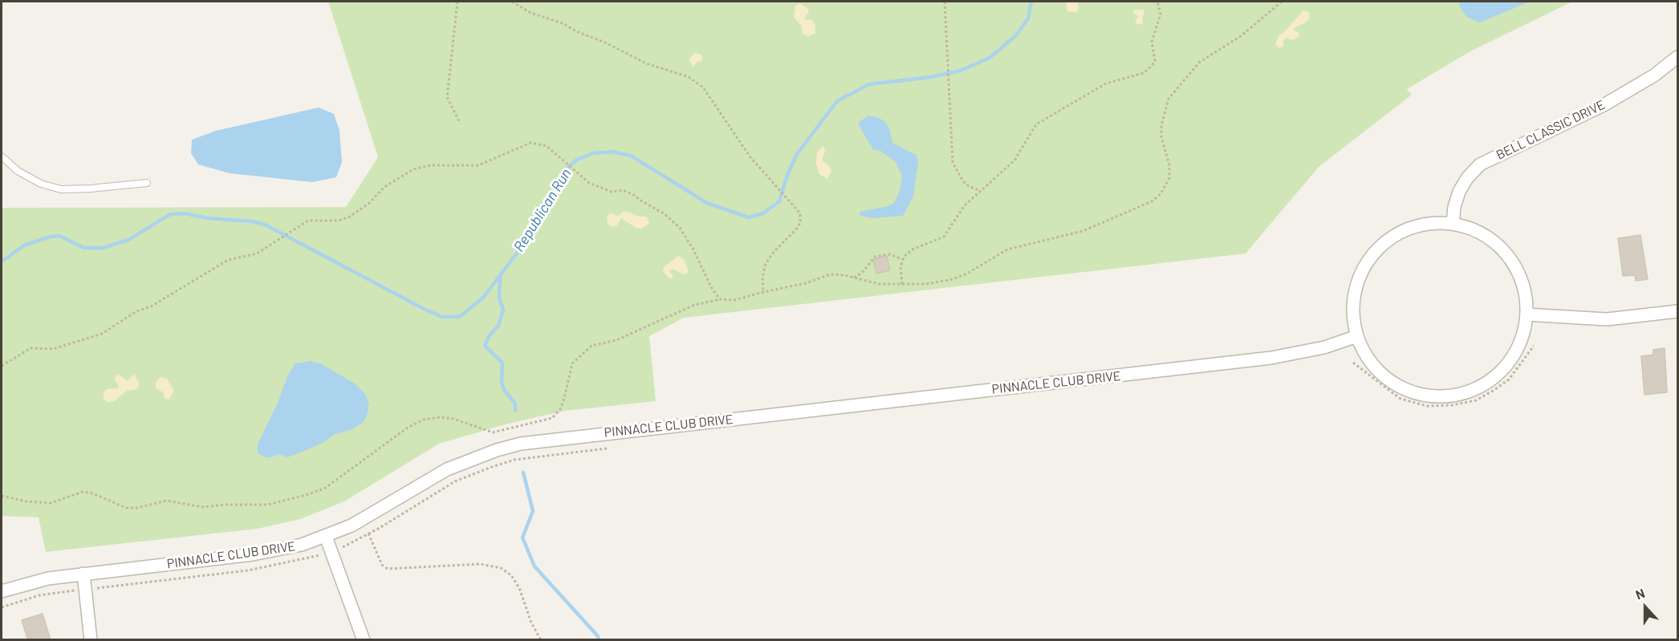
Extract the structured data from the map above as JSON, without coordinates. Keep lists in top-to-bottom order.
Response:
{
  "streets": {
    "street": ["BELL CLASSIC DRIVE", "PINNACLE CLUB DRIVE"]
  },
  "water": ["Republican Run"],
  "north": "top"
}
